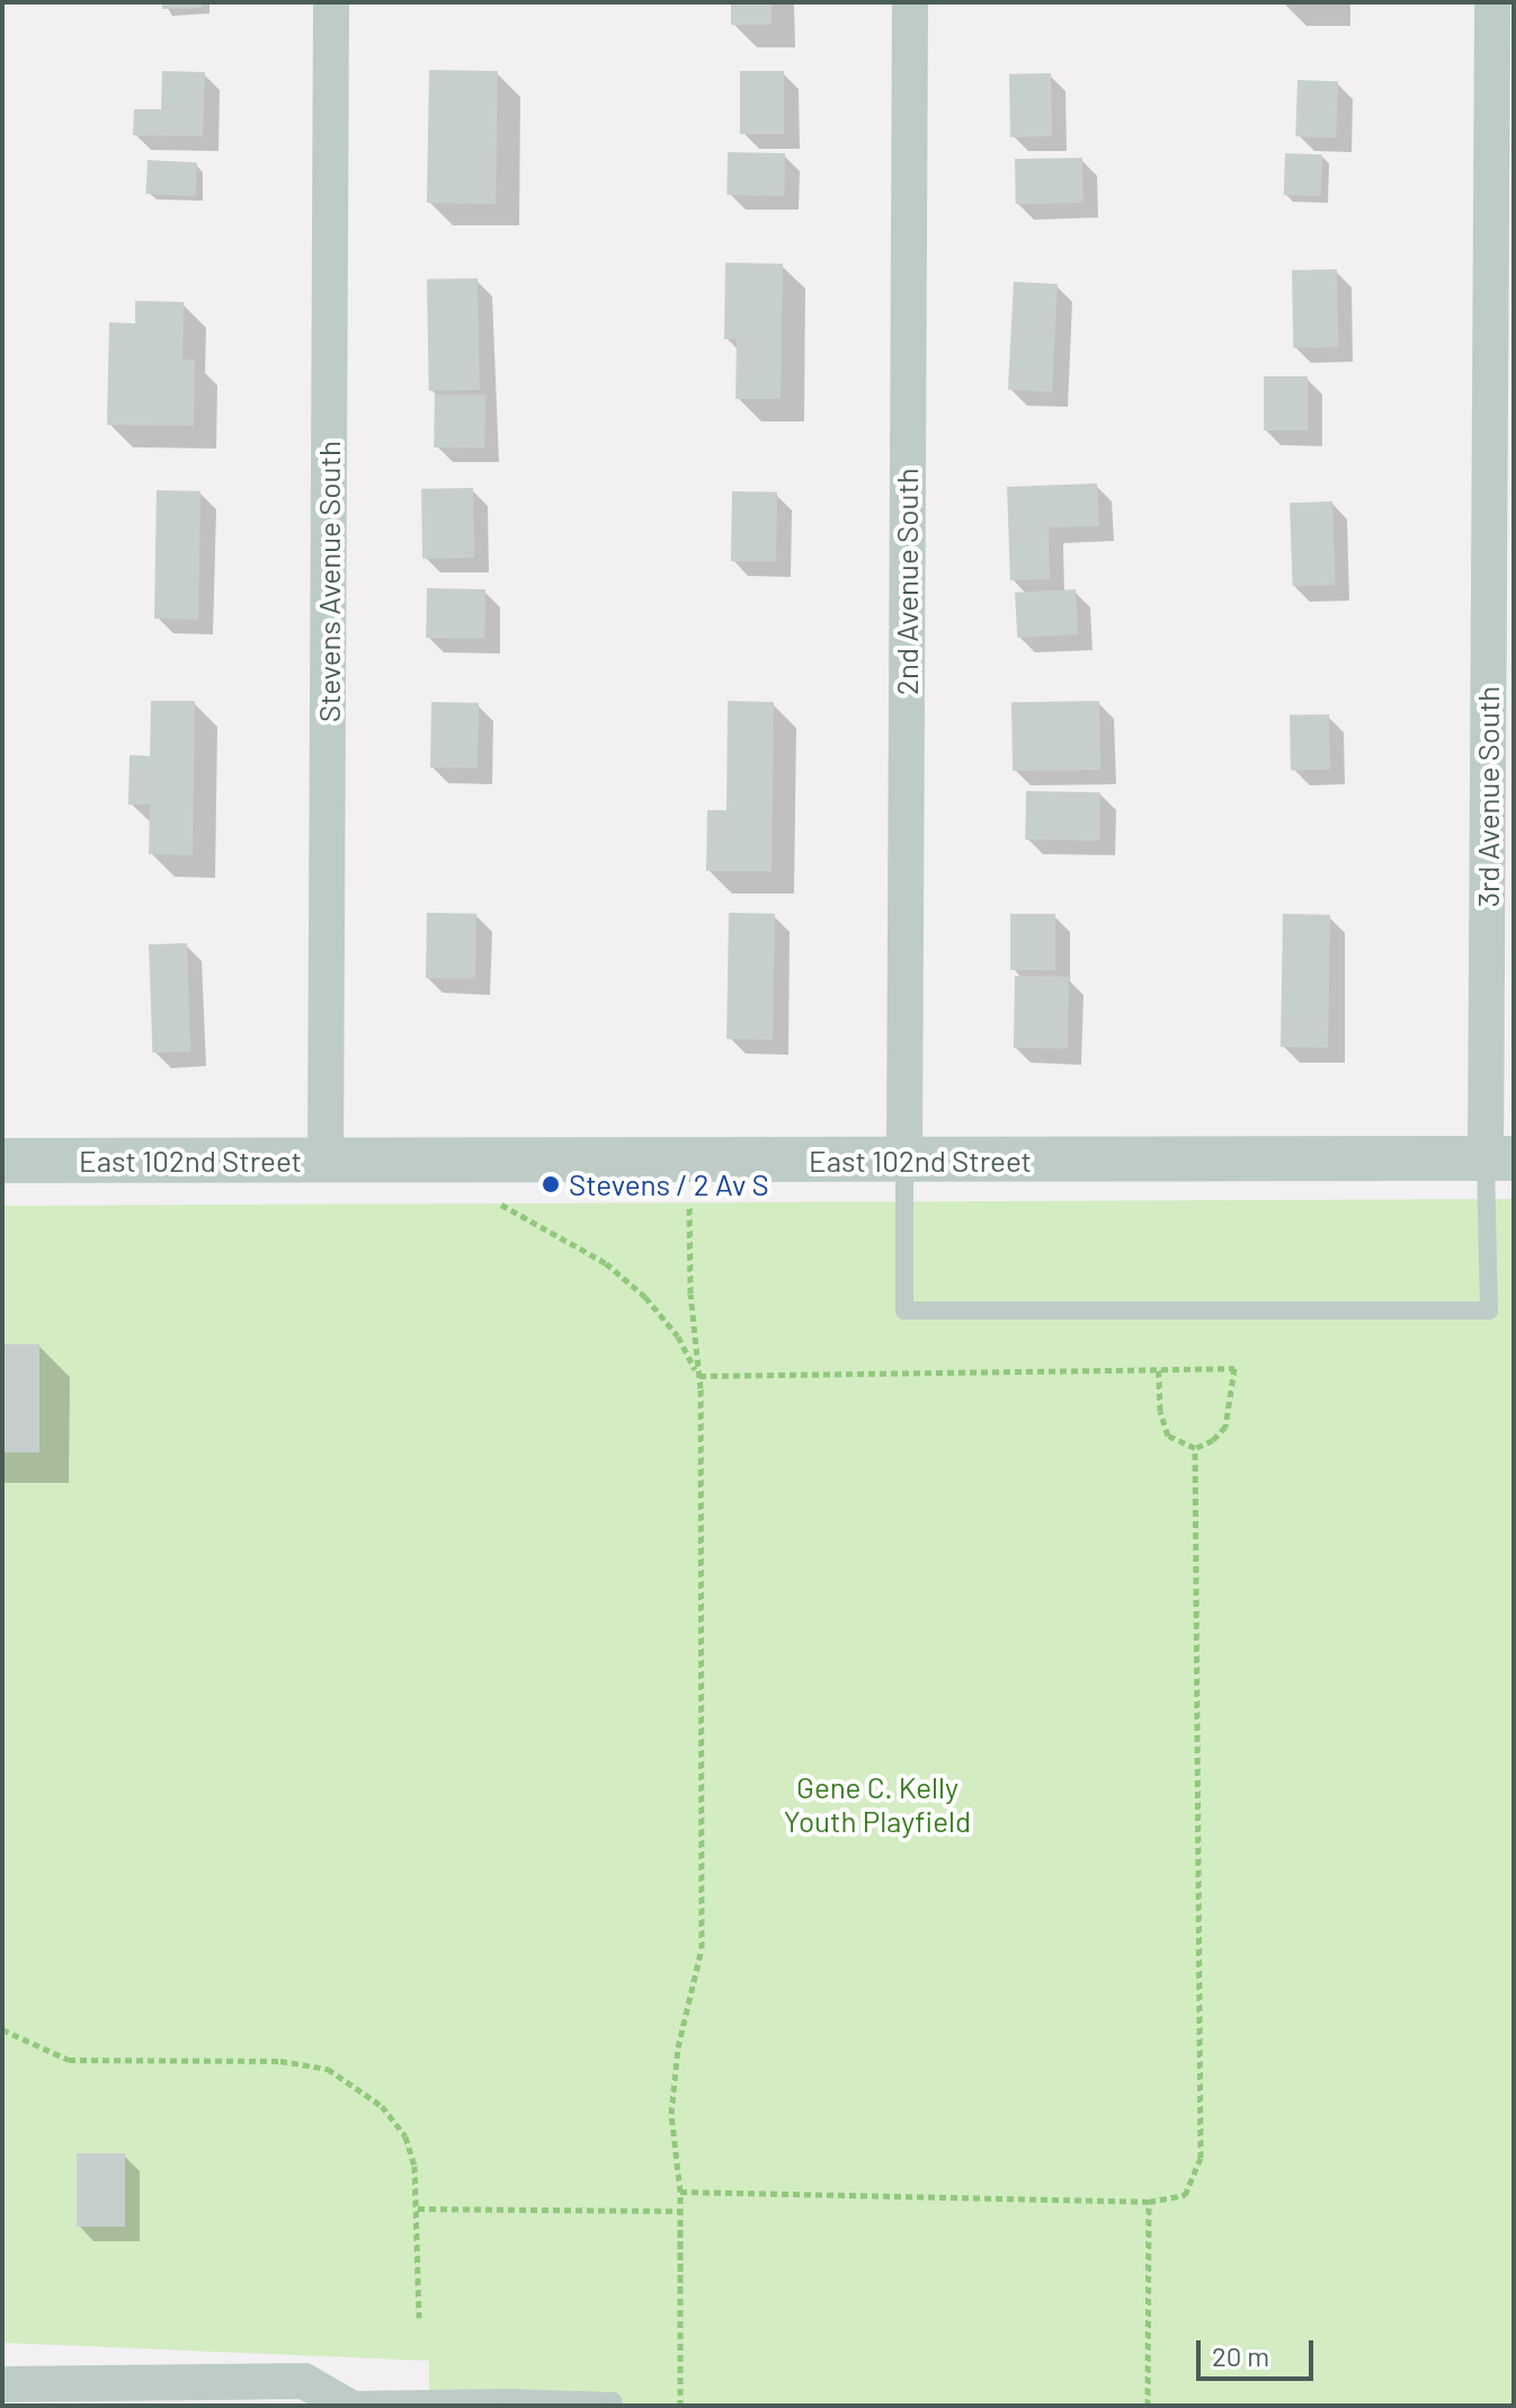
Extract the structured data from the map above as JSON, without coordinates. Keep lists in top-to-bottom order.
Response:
{
  "streets": {
    "street": [
      "Stevens Avenue South",
      "2nd Avenue South",
      "3rd Avenue South",
      "East 102nd Street"
    ]
  },
  "crossings": [
    ["Stevens Avenue South", "East 102nd Street"],
    ["2nd Avenue South", "East 102nd Street"],
    ["3rd Avenue South", "East 102nd Street"]
  ],
  "parks": ["Gene C. Kelly Youth Playfield"],
  "places": ["Stevens / 2 Av S"],
  "scale_bar": "20 m"
}
